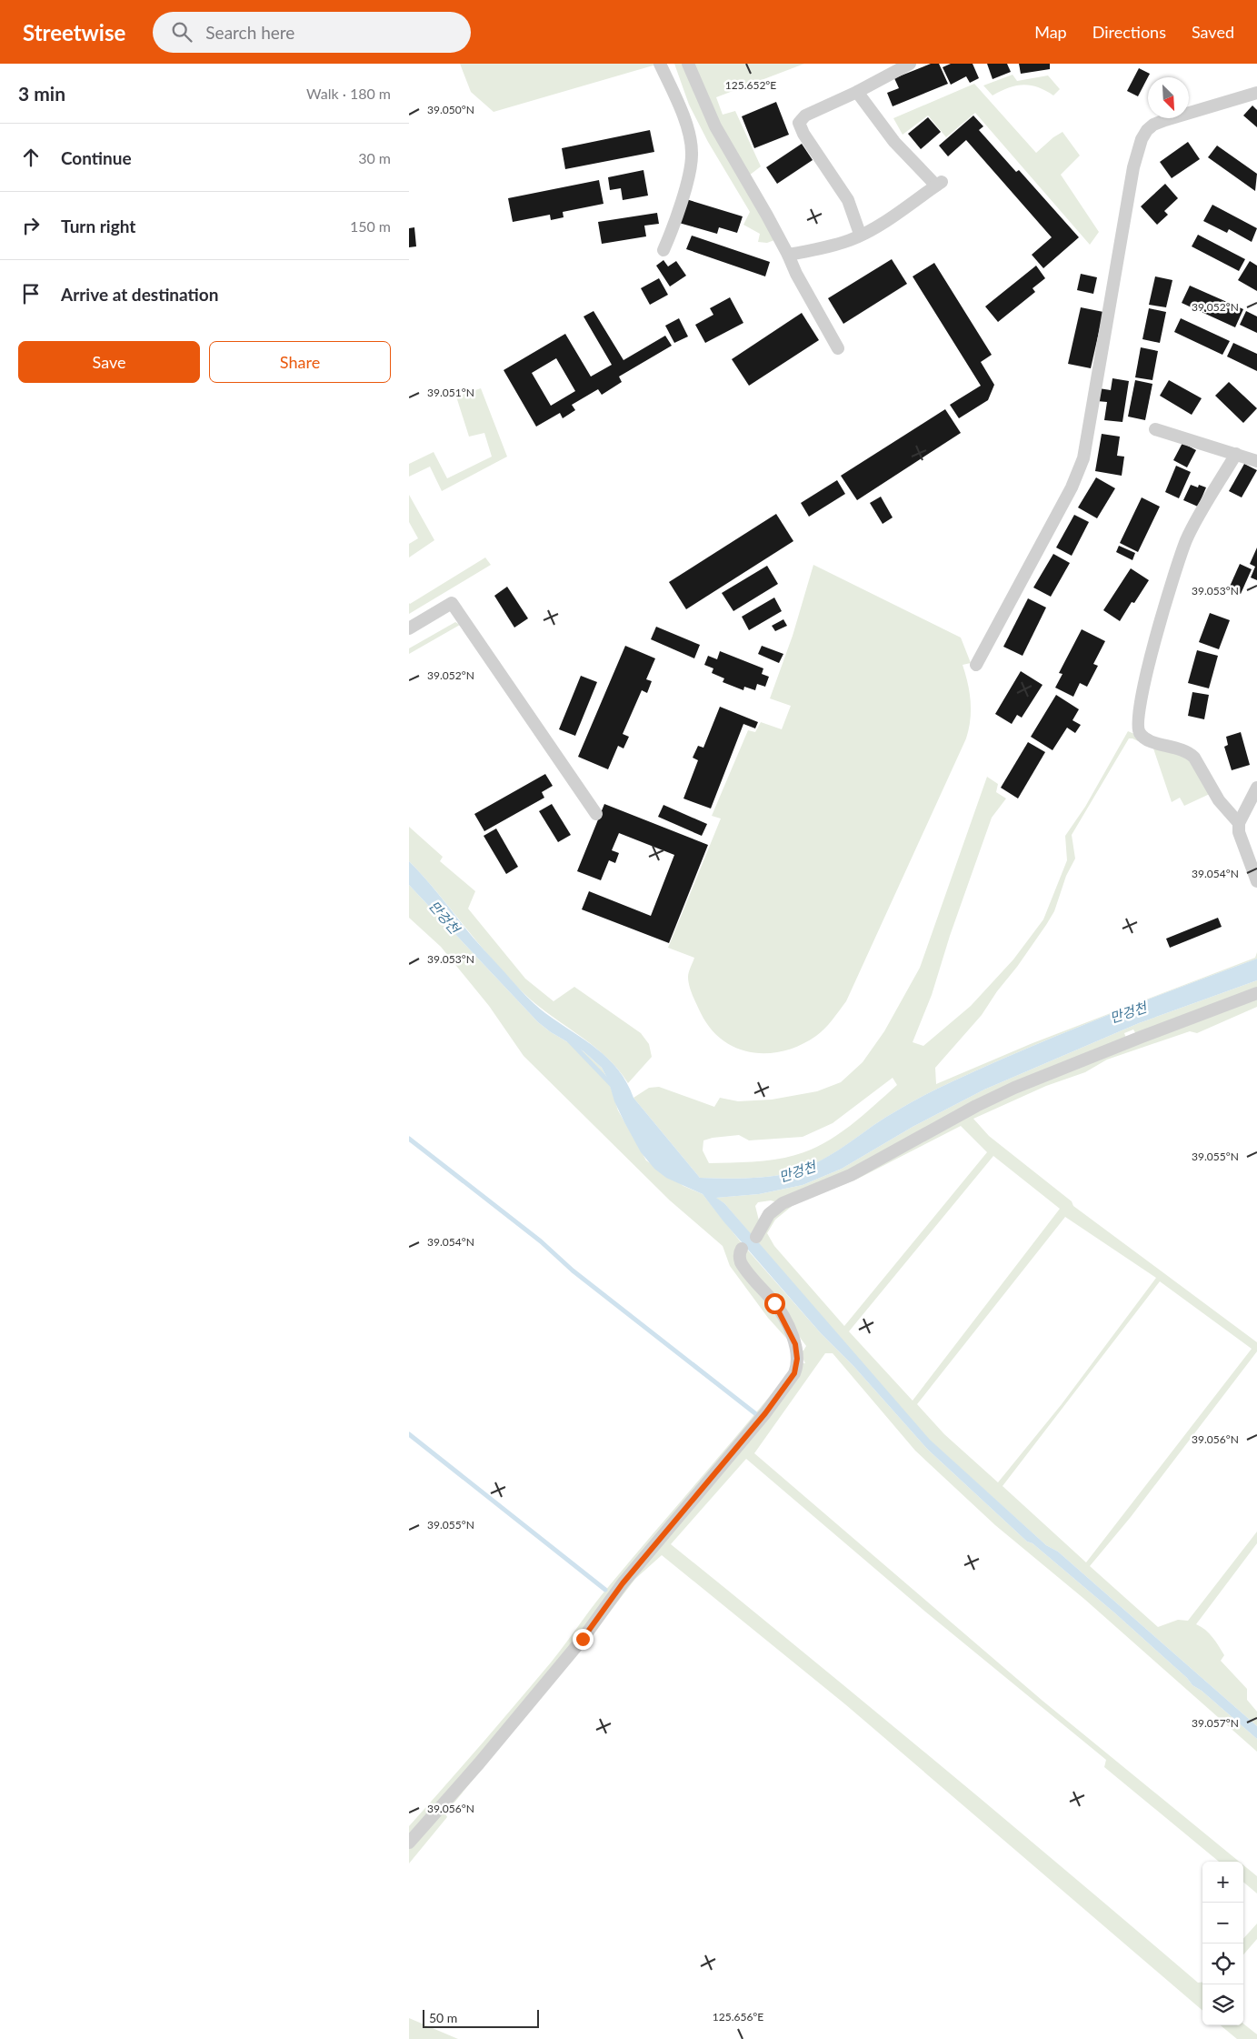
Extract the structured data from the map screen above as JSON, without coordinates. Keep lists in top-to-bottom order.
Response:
{
  "water": ["만겅천"],
  "scale_bar": "50 m",
  "north": "bottom right",
  "page": {
    "header": "Streetwise",
    "search": "Search here",
    "nav": ["Map", "Directions", "Saved"],
    "heading": ["3 min", "Walk · 180 m"],
    "list": [
      ["Continue", "30 m"],
      ["Turn right", "150 m"],
      "Arrive at destination"
    ],
    "buttons": ["Save", "Share"],
    "map_buttons": ["+", "−"],
    "scale": "50 m"
  },
  "coordinates": [
    "125.652°E",
    "39.050°N",
    "39.052°N",
    "39.051°N",
    "39.053°N",
    "39.054°N",
    "39.055°N",
    "39.056°N",
    "39.057°N",
    "125.656°E"
  ]
}
